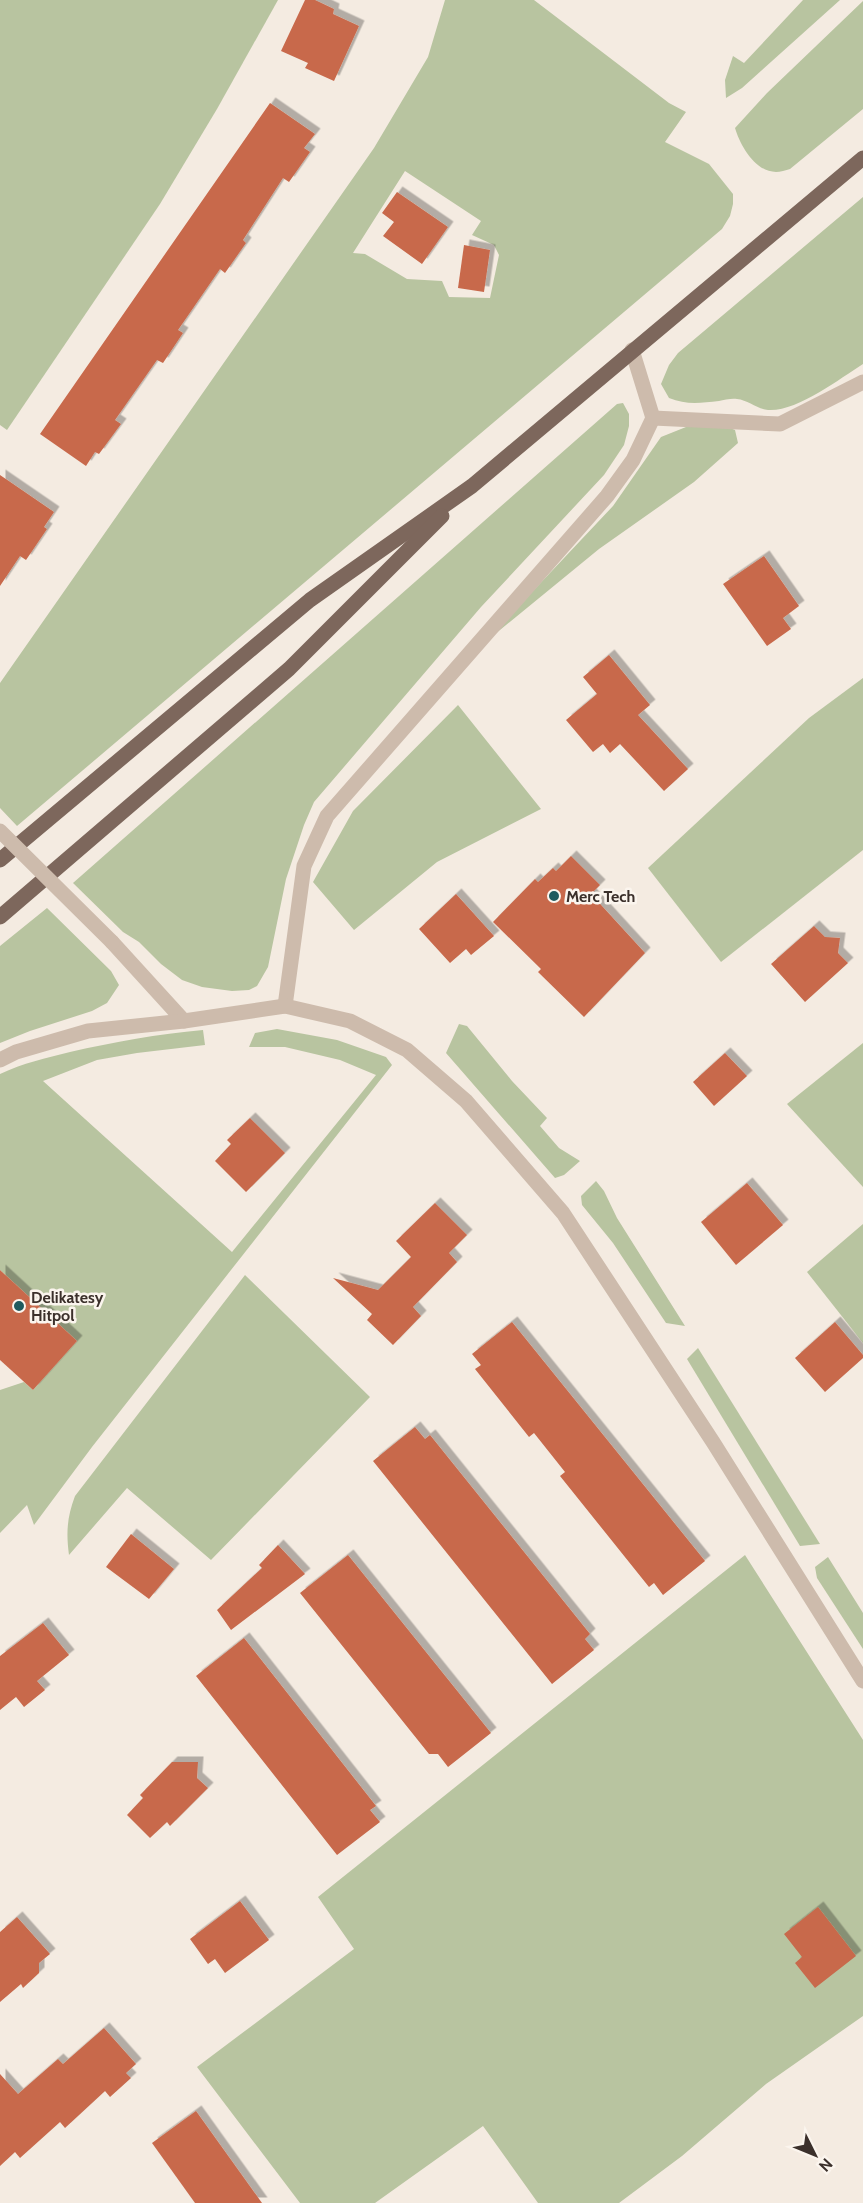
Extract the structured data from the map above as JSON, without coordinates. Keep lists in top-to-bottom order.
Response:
{
  "places": ["Merc Tech", "Delikatesy Hitpol"],
  "north": "bottom right"
}
